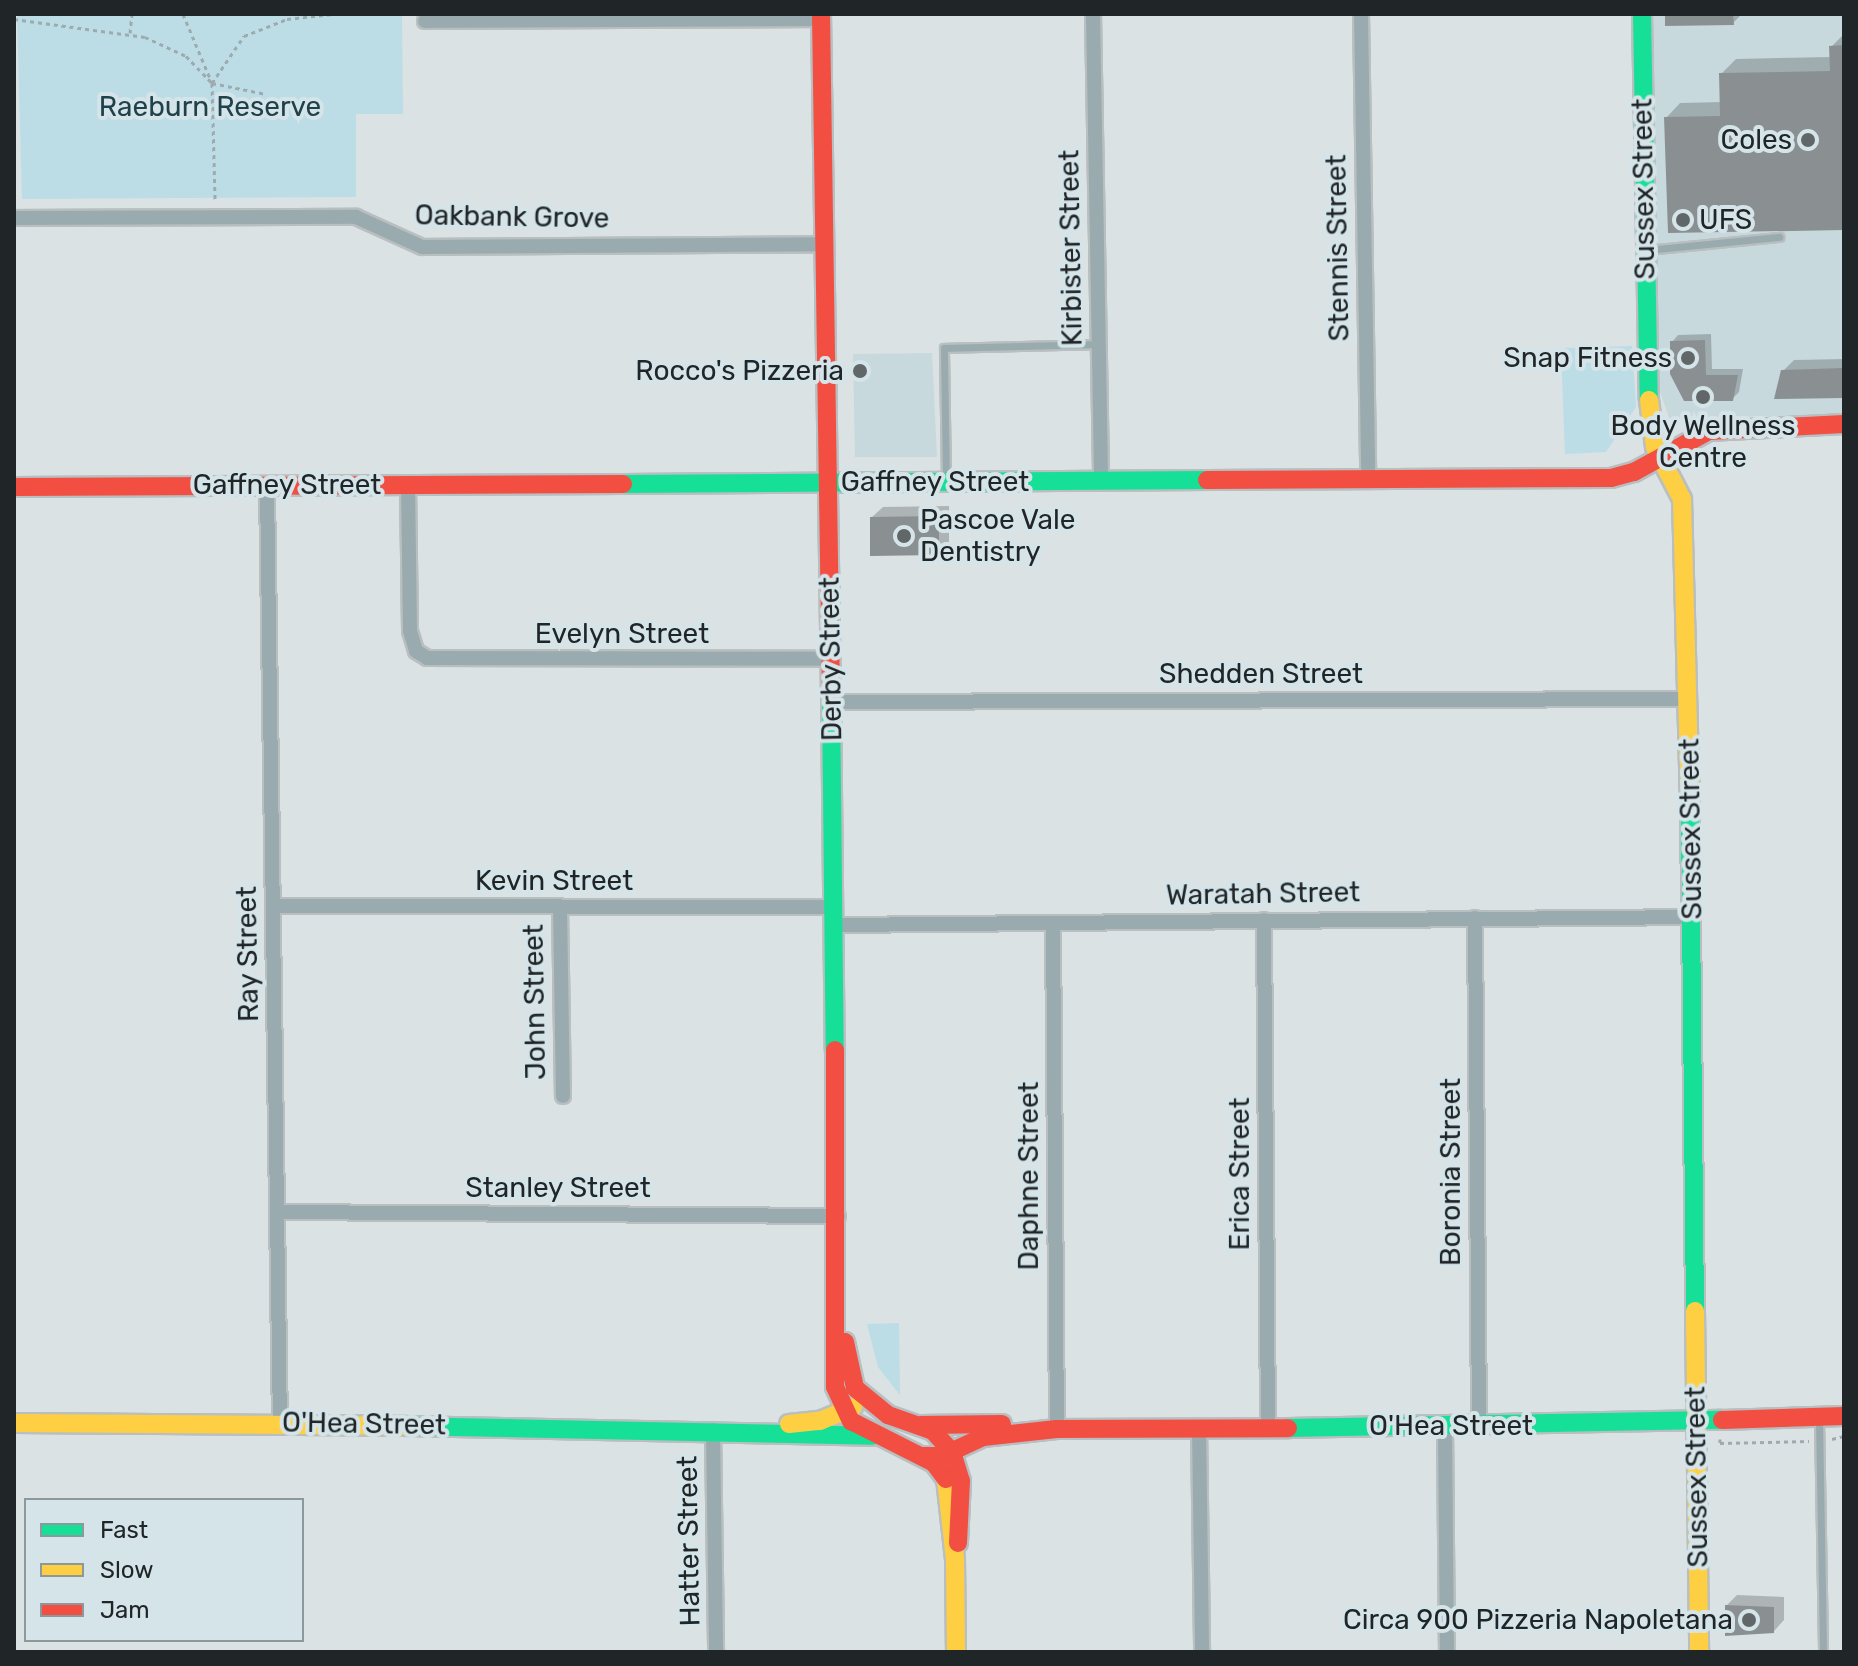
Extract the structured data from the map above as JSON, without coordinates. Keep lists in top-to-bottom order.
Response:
{
  "streets": {
    "street": [
      "Sussex Street",
      "Oakbank Grove",
      "Kirbister Street",
      "Stennis Street",
      "Gaffney Street",
      "Evelyn Street",
      "Derby Street",
      "Shedden Street",
      "Kevin Street",
      "Waratah Street",
      "Ray Street",
      "John Street",
      "Boronia Street",
      "Erica Street",
      "Daphne Street",
      "Stanley Street",
      "O'Hea Street",
      "Hatter Street"
    ]
  },
  "crossings": [
    ["Sussex Street", "Gaffney Street"],
    ["Sussex Street", "Shedden Street"],
    ["Sussex Street", "Waratah Street"],
    ["Sussex Street", "O'Hea Street"],
    ["Oakbank Grove", "Derby Street"],
    ["Kirbister Street", "Gaffney Street"],
    ["Stennis Street", "Gaffney Street"],
    ["Gaffney Street", "Evelyn Street"],
    ["Gaffney Street", "Derby Street"],
    ["Gaffney Street", "Ray Street"],
    ["Evelyn Street", "Derby Street"],
    ["Derby Street", "Shedden Street"],
    ["Derby Street", "Kevin Street"],
    ["Derby Street", "Waratah Street"],
    ["Derby Street", "Stanley Street"],
    ["Derby Street", "O'Hea Street"],
    ["Kevin Street", "Waratah Street"],
    ["Kevin Street", "Ray Street"],
    ["Kevin Street", "John Street"],
    ["Waratah Street", "Boronia Street"],
    ["Waratah Street", "Erica Street"],
    ["Waratah Street", "Daphne Street"],
    ["Ray Street", "Stanley Street"],
    ["Ray Street", "O'Hea Street"],
    ["Boronia Street", "O'Hea Street"],
    ["Erica Street", "O'Hea Street"],
    ["Daphne Street", "O'Hea Street"],
    ["O'Hea Street", "Hatter Street"]
  ],
  "parks": ["Raeburn Reserve"],
  "places": [
    "Coles",
    "UFS",
    "Snap Fitness",
    "Rocco's Pizzeria",
    "Body Wellness Centre",
    "Pascoe Vale Dentistry",
    "Circa 900 Pizzeria Napoletana"
  ],
  "legend": ["Fast", "Slow", "Jam"]
}
